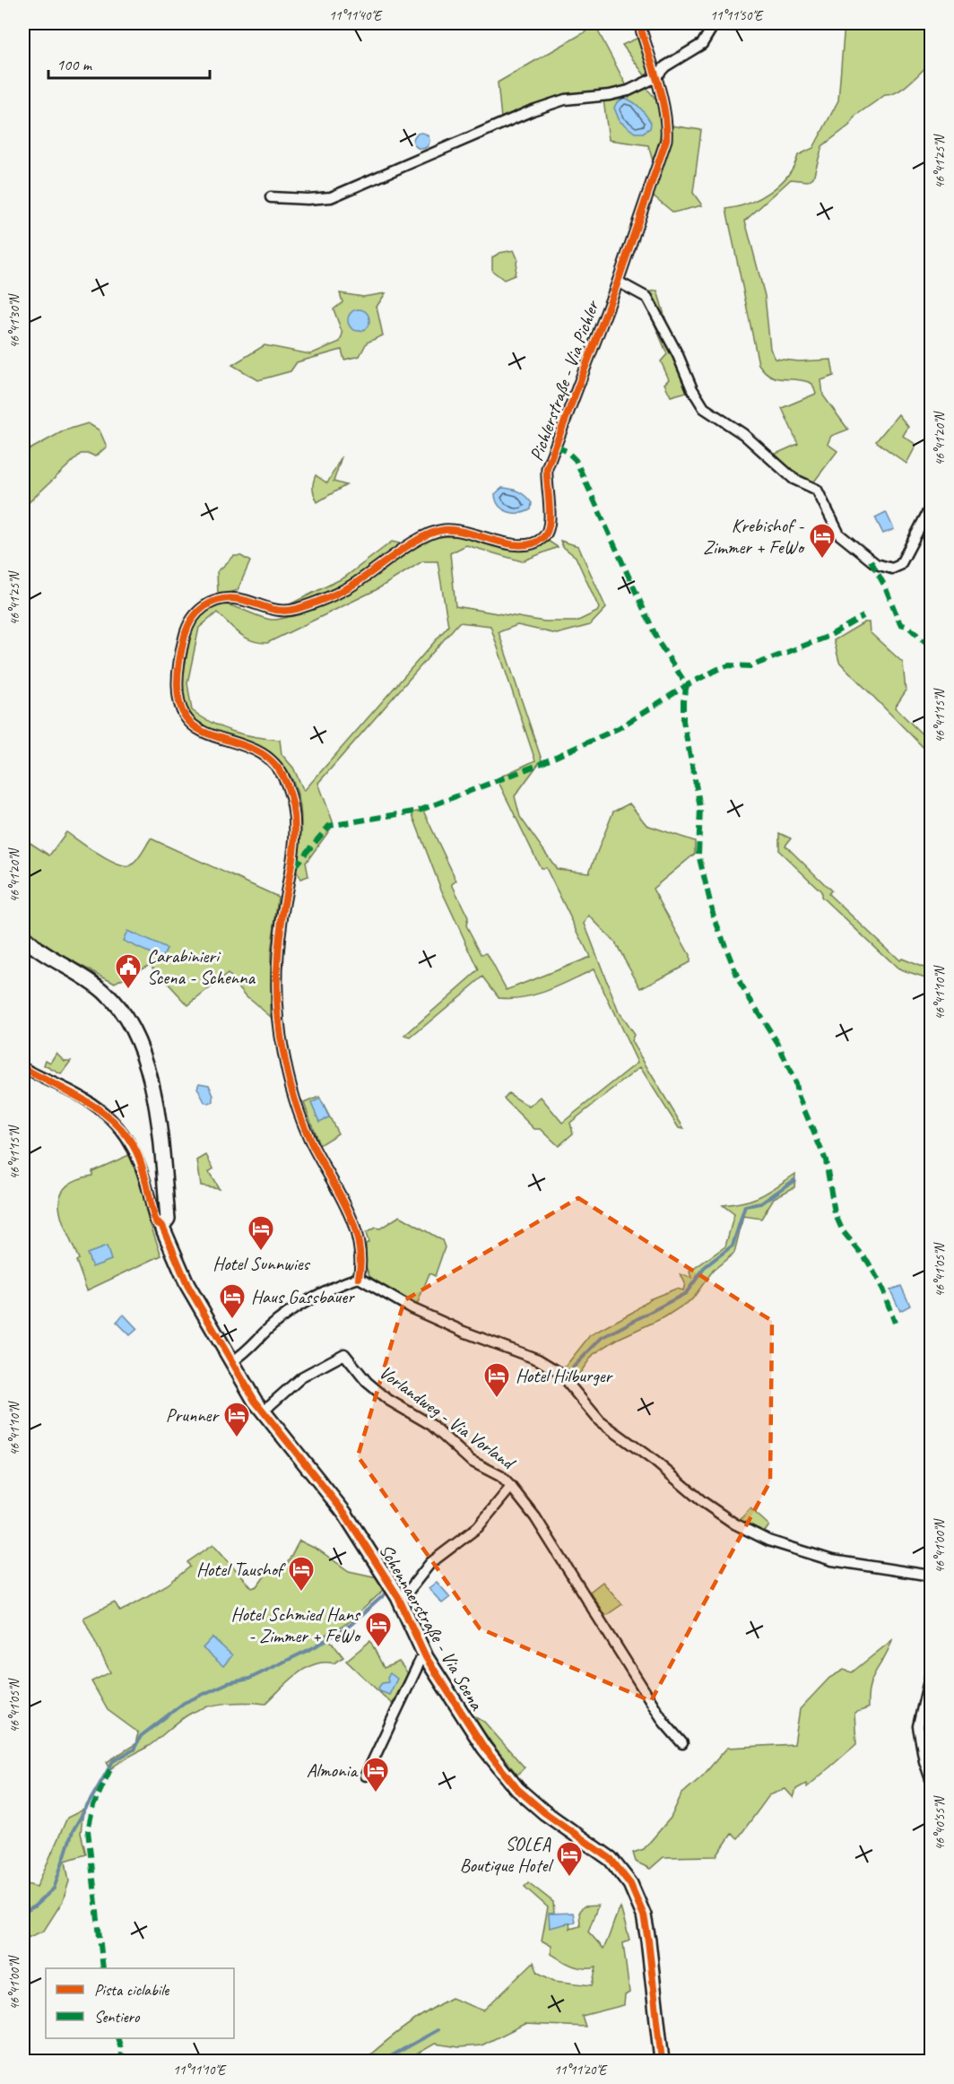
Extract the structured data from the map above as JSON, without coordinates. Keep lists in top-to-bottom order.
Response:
{
  "streets": {
    "street": ["Pichlerstraße - Via Pichler", "Vorlandweg - Via Vorland", "Schennaerstraße - Via Scena"]
  },
  "crossings": [
    ["Vorlandweg - Via Vorland", "Schennaerstraße - Via Scena"]
  ],
  "places": {
    "hotel": [
      "Krebishof - Zimmer + FeWo",
      "Hotel Sunnwies",
      "Haus Gassbauer",
      "Hotel Hilburger",
      "Prunner",
      "Hotel Taushof",
      "Hotel Schmied Hans - Zimmer + FeWo",
      "Almonia",
      "SOLEA Boutique Hotel"
    ],
    "public building": ["Carabinieri Scena - Schenna"]
  },
  "legend": ["Pista ciclabile", "Sentiero"],
  "scale_bar": "100 m",
  "coordinates": [
    "11°11'40\"E",
    "11°11'50\"E",
    "46°41'25\"N",
    "46°41'30\"N",
    "46°41'20\"N",
    "46°41'15\"N",
    "46°41'10\"N",
    "46°41'05\"N",
    "46°41'00\"N",
    "46°40'55\"N",
    "11°11'10\"E",
    "11°11'20\"E"
  ]
}
